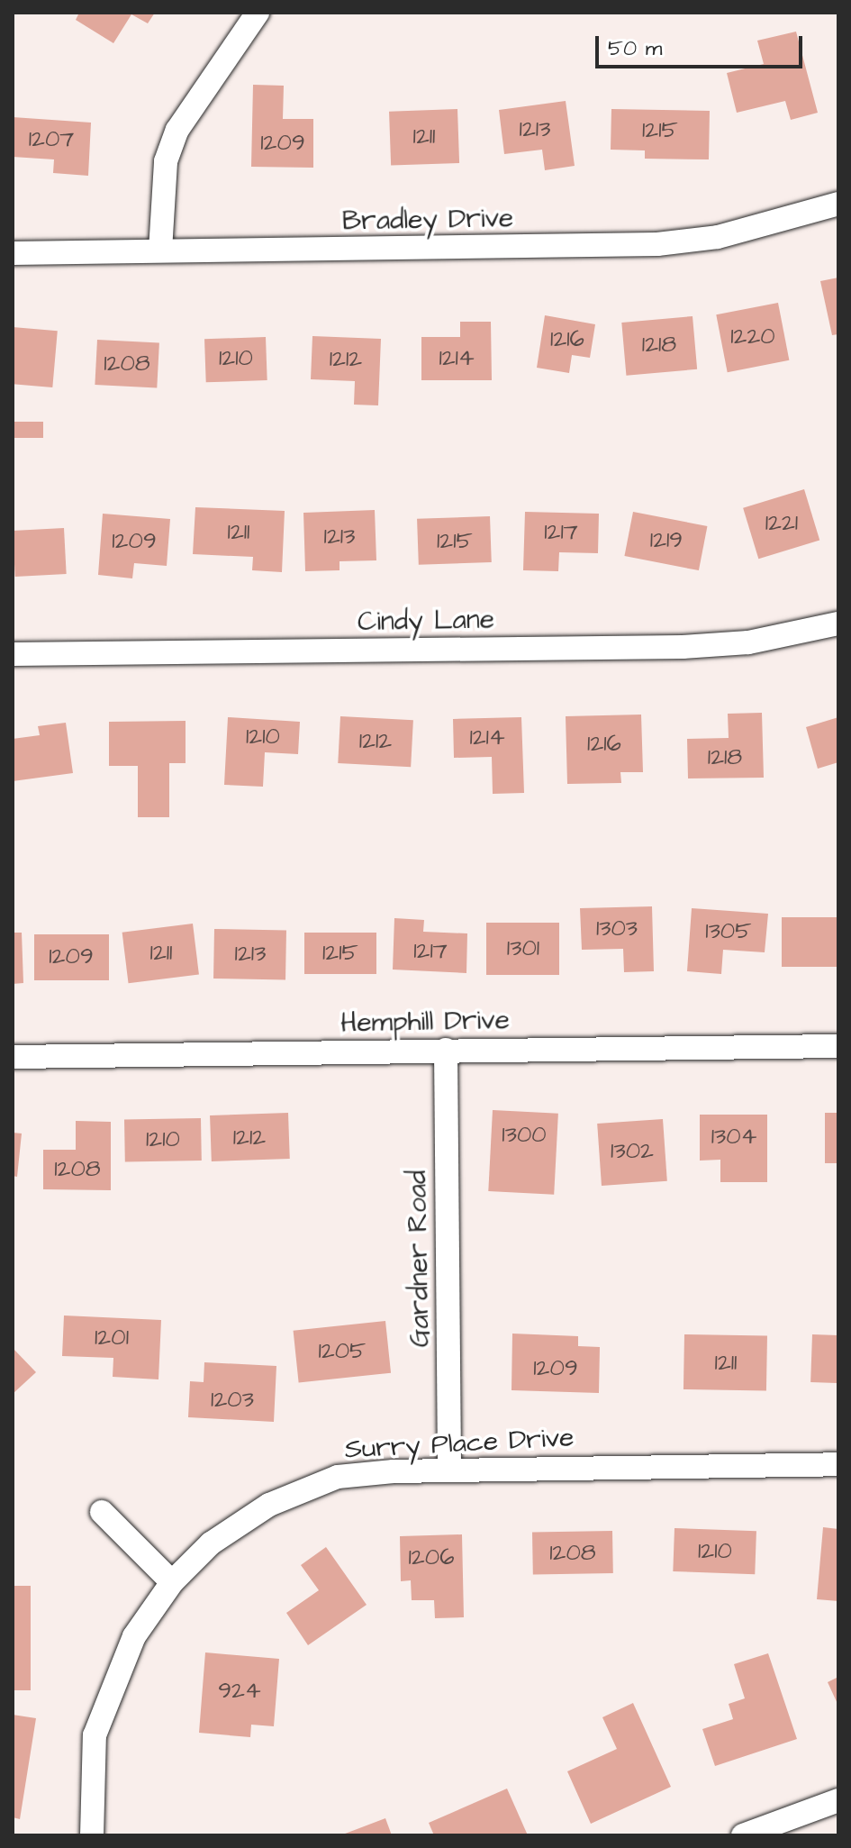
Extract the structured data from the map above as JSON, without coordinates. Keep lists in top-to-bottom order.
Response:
{
  "streets": {
    "street": [
      "Bradley Drive",
      "Cindy Lane",
      "Hemphill Drive",
      "Gardner Road",
      "Surry Place Drive"
    ]
  },
  "crossings": [
    ["Hemphill Drive", "Gardner Road"],
    ["Gardner Road", "Surry Place Drive"]
  ],
  "house_numbers": [
    "1213",
    "1215",
    "1211",
    "1207",
    "1209",
    "1220",
    "1216",
    "1218",
    "1210",
    "1214",
    "1212",
    "1208",
    "1221",
    "1211",
    "1217",
    "1213",
    "1219",
    "1209",
    "1215",
    "1210",
    "1214",
    "1212",
    "1216",
    "1218",
    "1303",
    "1305",
    "1301",
    "1217",
    "1211",
    "1215",
    "1213",
    "1209",
    "1300",
    "1304",
    "1212",
    "1210",
    "1302",
    "1208",
    "1201",
    "1205",
    "1211",
    "1209",
    "1203",
    "1210",
    "1208",
    "1206",
    "924"
  ],
  "scale_bar": "50 m"
}
